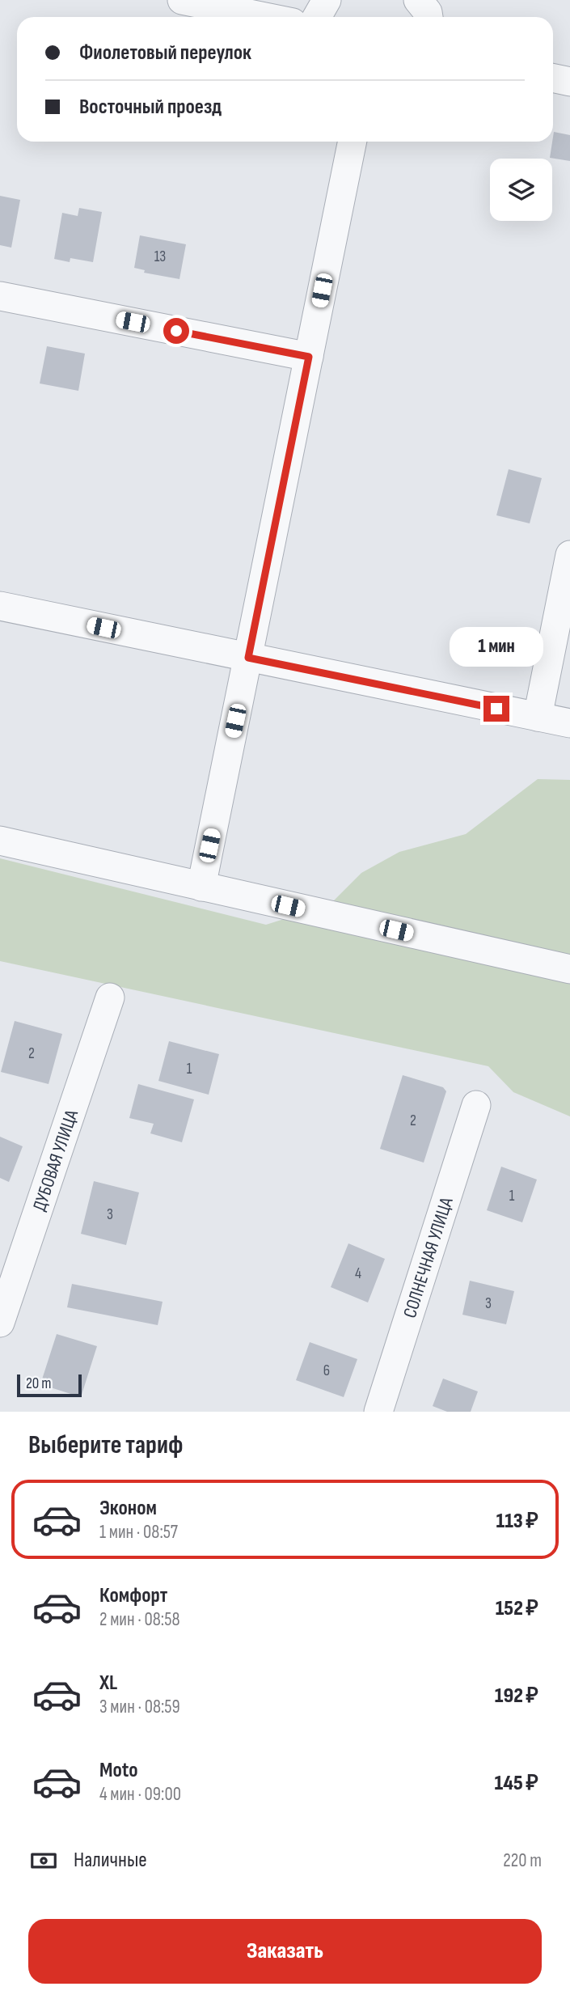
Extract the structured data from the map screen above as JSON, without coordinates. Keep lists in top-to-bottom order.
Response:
{
  "streets": {
    "street": ["ДУБОВАЯ УЛИЦА", "СОЛНЕЧНАЯ УЛИЦА"]
  },
  "house_numbers": [
    "13",
    "2",
    "1",
    "2",
    "1",
    "3",
    "4",
    "3",
    "6"
  ],
  "scale_bar": "20 m",
  "page": {
    "banner": ["Фиолетовый переулок", "Восточный проезд"],
    "bubble": "1 мин",
    "scale": "20 m",
    "heading": "Выберите тариф",
    "list": [
      {
        "name": "Эконом",
        "note": "1 мин · 08:57",
        "value": "113 ₽"
      },
      {
        "name": "Комфорт",
        "note": "2 мин · 08:58",
        "value": "152 ₽"
      },
      {
        "name": "XL",
        "note": "3 мин · 08:59",
        "value": "192 ₽"
      },
      {
        "name": "Moto",
        "note": "4 мин · 09:00",
        "value": "145 ₽"
      }
    ],
    "pay": ["Наличные", "220 m"],
    "buttons": "Заказать"
  }
}
